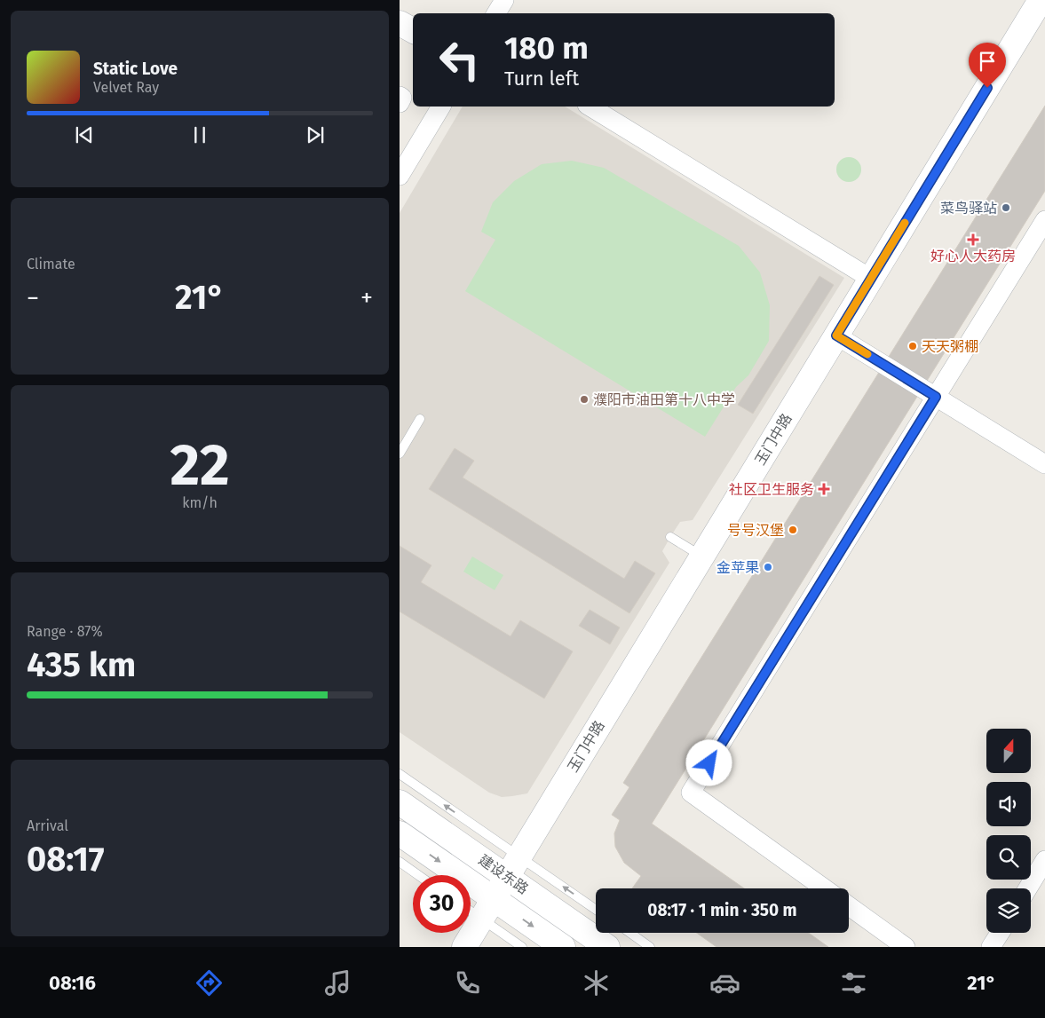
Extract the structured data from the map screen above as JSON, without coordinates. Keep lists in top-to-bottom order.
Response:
{
  "streets": {
    "street": ["玉门中路", "建设东路"]
  },
  "crossings": [
    ["玉门中路", "建设东路"]
  ],
  "places": {
    "other": [
      "菜鸟驿站",
      "天天粥棚",
      "濮阳市油田第十八中学",
      "号号汉堡",
      "金苹果"
    ],
    "health": ["好心人大药房", "社区卫生服务"]
  },
  "north": "top",
  "page": {
    "turn": ["180 m", "Turn left"],
    "song": ["Static Love", "Velvet Ray"],
    "tile": [
      "Climate",
      ["22", "km/h"],
      ["Range · 87%", "435 km"],
      ["Arrival", "08:17"]
    ],
    "heat": ["−", "21°", "+"],
    "limit": "30",
    "trip": "08:17 · 1 min · 350 m",
    "tabs": ["08:16", "21°"]
  }
}
